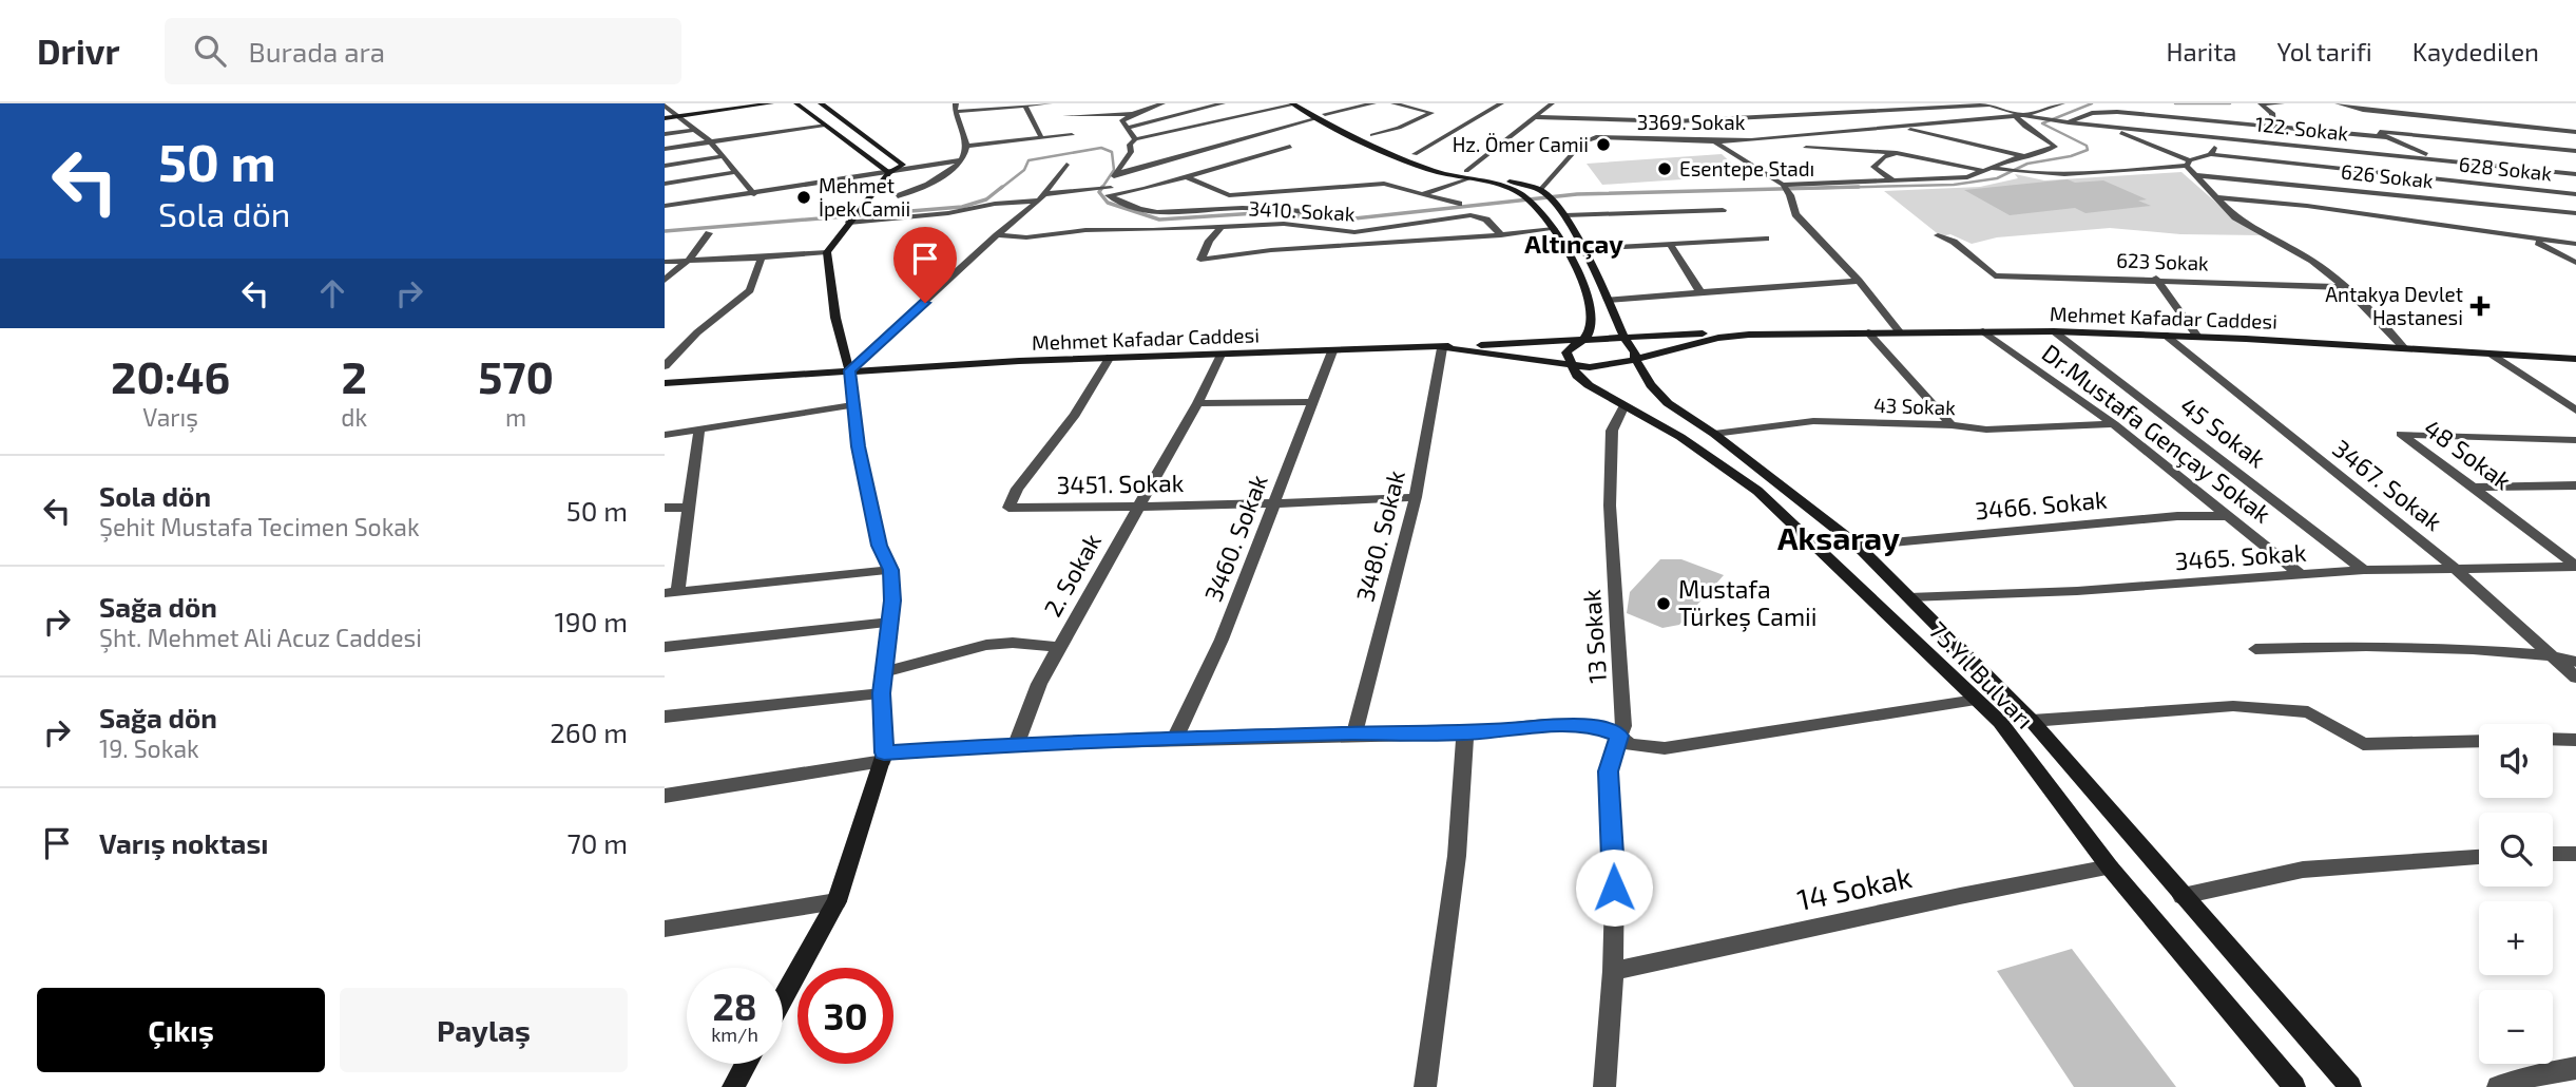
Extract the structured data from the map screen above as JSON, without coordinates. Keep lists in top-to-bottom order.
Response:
{
  "streets": {
    "main road": ["Mehmet Kafadar Caddesi", "75.Yıl Bulvarı"],
    "street": [
      "3369. Sokak",
      "122. Sokak",
      "628 Sokak",
      "626 Sokak",
      "3410. Sokak",
      "623 Sokak",
      "43 Sokak",
      "45 Sokak",
      "Dr.Mustafa Gençay Sokak",
      "48 Sokak",
      "3451. Sokak",
      "3467. Sokak",
      "3466. Sokak",
      "3480. Sokak",
      "3460. Sokak",
      "3465. Sokak",
      "2. Sokak",
      "13 Sokak",
      "14 Sokak"
    ]
  },
  "crossings": [
    ["3369. Sokak", "122. Sokak"],
    ["3369. Sokak", "75.Yıl Bulvarı"],
    ["Mehmet Kafadar Caddesi", "45 Sokak"],
    ["Mehmet Kafadar Caddesi", "Dr.Mustafa Gençay Sokak"],
    ["Mehmet Kafadar Caddesi", "3451. Sokak"],
    ["Mehmet Kafadar Caddesi", "3467. Sokak"],
    ["Mehmet Kafadar Caddesi", "3480. Sokak"],
    ["Mehmet Kafadar Caddesi", "3460. Sokak"],
    ["Mehmet Kafadar Caddesi", "2. Sokak"],
    ["Mehmet Kafadar Caddesi", "75.Yıl Bulvarı"],
    ["43 Sokak", "Dr.Mustafa Gençay Sokak"],
    ["43 Sokak", "75.Yıl Bulvarı"],
    ["45 Sokak", "3465. Sokak"],
    ["Dr.Mustafa Gençay Sokak", "3466. Sokak"],
    ["Dr.Mustafa Gençay Sokak", "3465. Sokak"],
    ["48 Sokak", "3465. Sokak"],
    ["3451. Sokak", "3480. Sokak"],
    ["3451. Sokak", "3460. Sokak"],
    ["3451. Sokak", "2. Sokak"],
    ["3467. Sokak", "3465. Sokak"],
    ["3466. Sokak", "75.Yıl Bulvarı"],
    ["3465. Sokak", "75.Yıl Bulvarı"],
    ["13 Sokak", "75.Yıl Bulvarı"],
    ["13 Sokak", "14 Sokak"],
    ["75.Yıl Bulvarı", "14 Sokak"]
  ],
  "districts": ["Altınçay", "Aksaray"],
  "places": {
    "other": [
      "Hz. Ömer Camii",
      "Esentepe Stadı",
      "Mehmet İpek Camii",
      "Mustafa Türkeş Camii"
    ],
    "health": ["Antakya Devlet Hastanesi"]
  },
  "page": {
    "header": "Drivr",
    "search": "Burada ara",
    "nav": ["Harita", "Yol tarifi", "Kaydedilen"],
    "turn": ["50 m", "Sola dön"],
    "eta": [
      "20:46",
      "Varış",
      "2",
      "dk",
      "570",
      "m"
    ],
    "list": [
      {
        "name": "Sola dön",
        "note": "Şehit Mustafa Tecimen Sokak",
        "value": "50 m"
      },
      {
        "name": "Sağa dön",
        "note": "Şht. Mehmet Ali Acuz Caddesi",
        "value": "190 m"
      },
      {
        "name": "Sağa dön",
        "note": "19. Sokak",
        "value": "260 m"
      },
      {
        "name": "Varış noktası",
        "value": "70 m"
      }
    ],
    "map_buttons": ["+", "−"],
    "speed": "28 km/h",
    "limit": "30",
    "buttons": ["Çıkış", "Paylaş"]
  }
}
